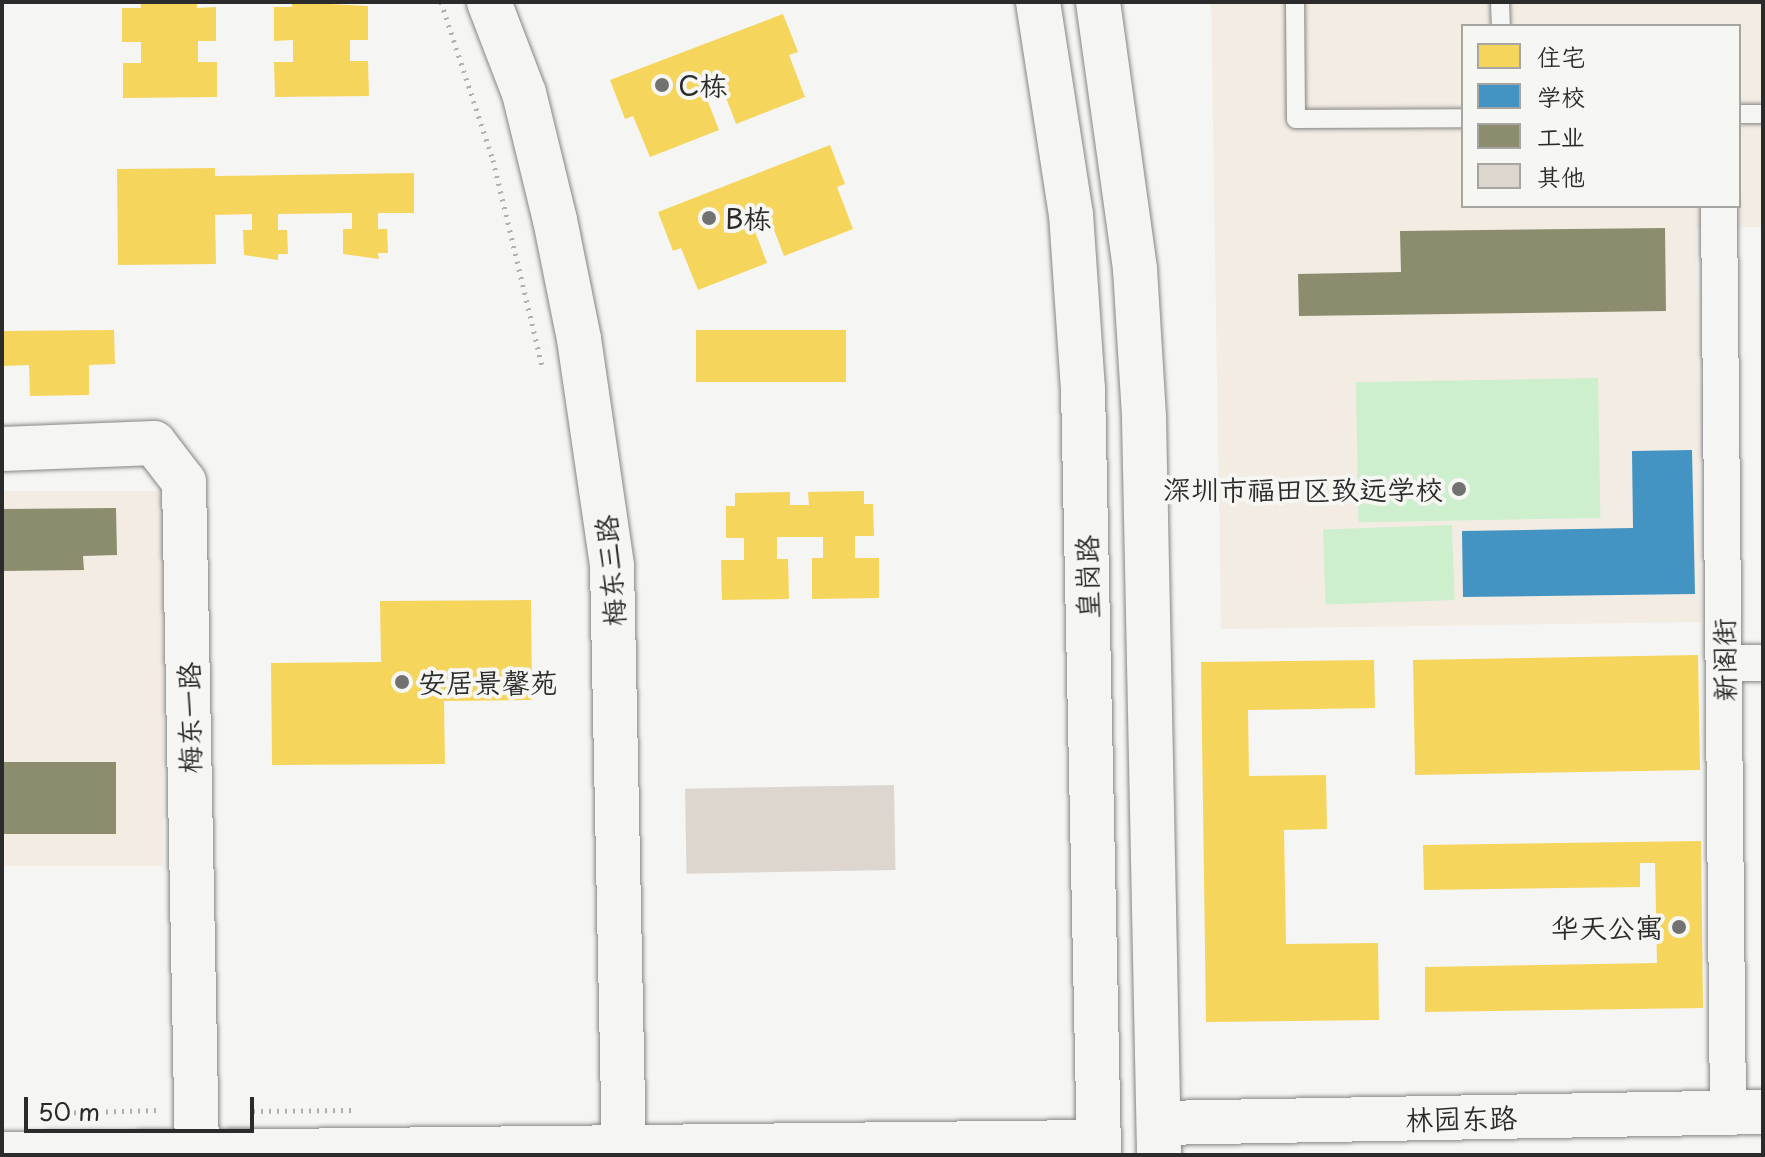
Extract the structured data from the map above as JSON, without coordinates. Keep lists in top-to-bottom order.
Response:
{
  "streets": {
    "main road": [
      "梅东三路",
      "皇岗路",
      "梅东一路",
      "林园东路"
    ],
    "street": ["新阁街"]
  },
  "crossings": [
    ["新阁街", "林园东路"]
  ],
  "places": [
    "C栋",
    "B栋",
    "深圳市福田区致远学校",
    "安居景馨苑",
    "华天公寓"
  ],
  "legend": [
    "住宅",
    "学校",
    "工业",
    "其他"
  ],
  "scale_bar": "50 m"
}
